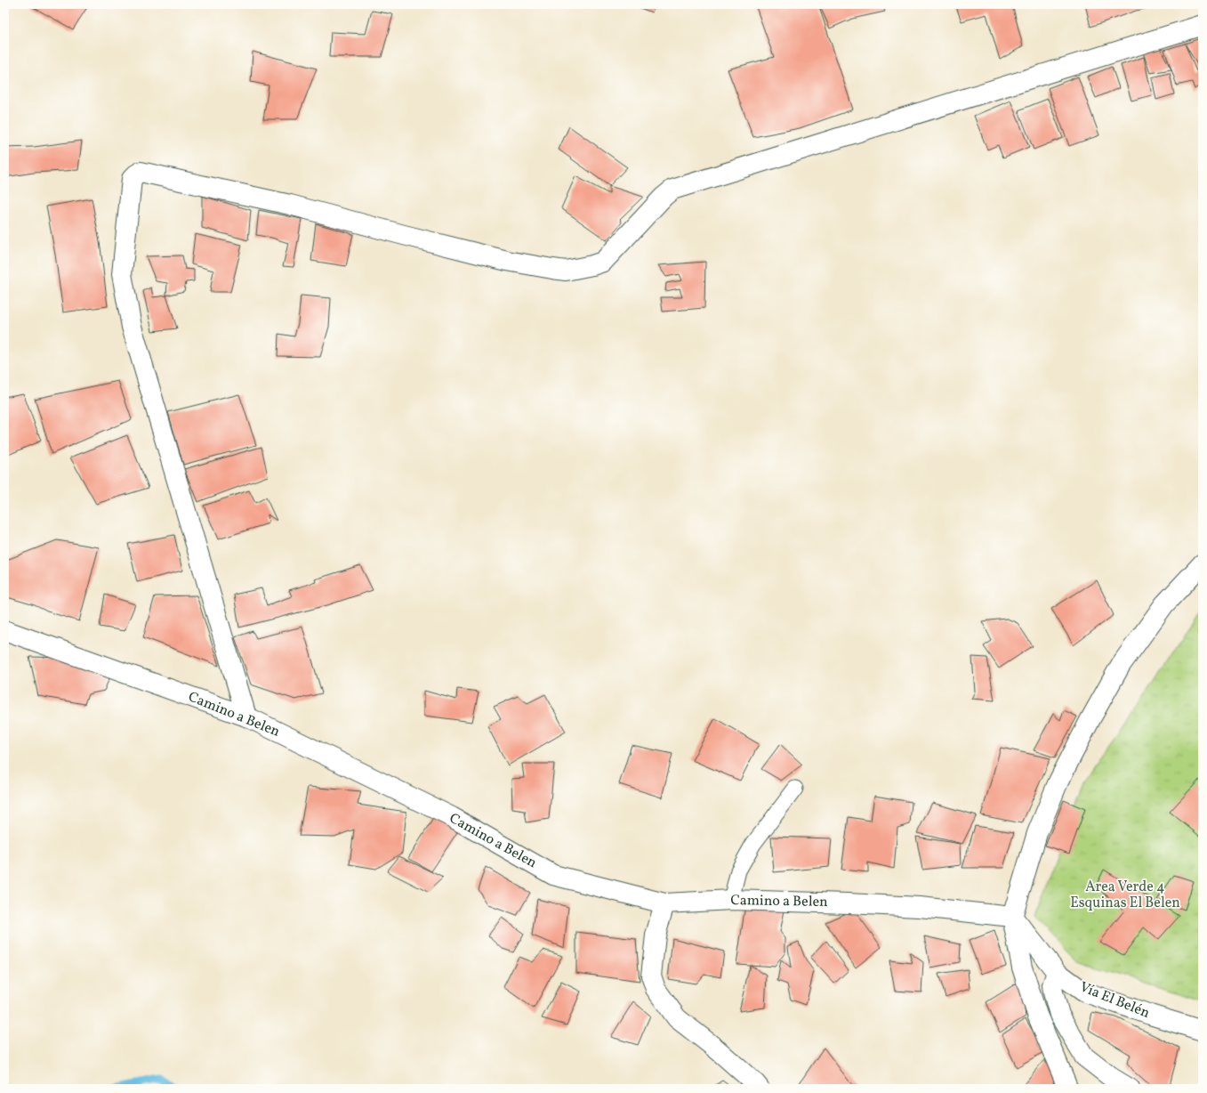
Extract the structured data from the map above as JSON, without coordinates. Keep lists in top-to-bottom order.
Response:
{
  "streets": {
    "street": ["Camino a Belen", "Vía El Belén"]
  },
  "crossings": [
    ["Camino a Belen", "Vía El Belén"]
  ],
  "parks": ["Area Verde 4 Esquinas El Belen"]
}
